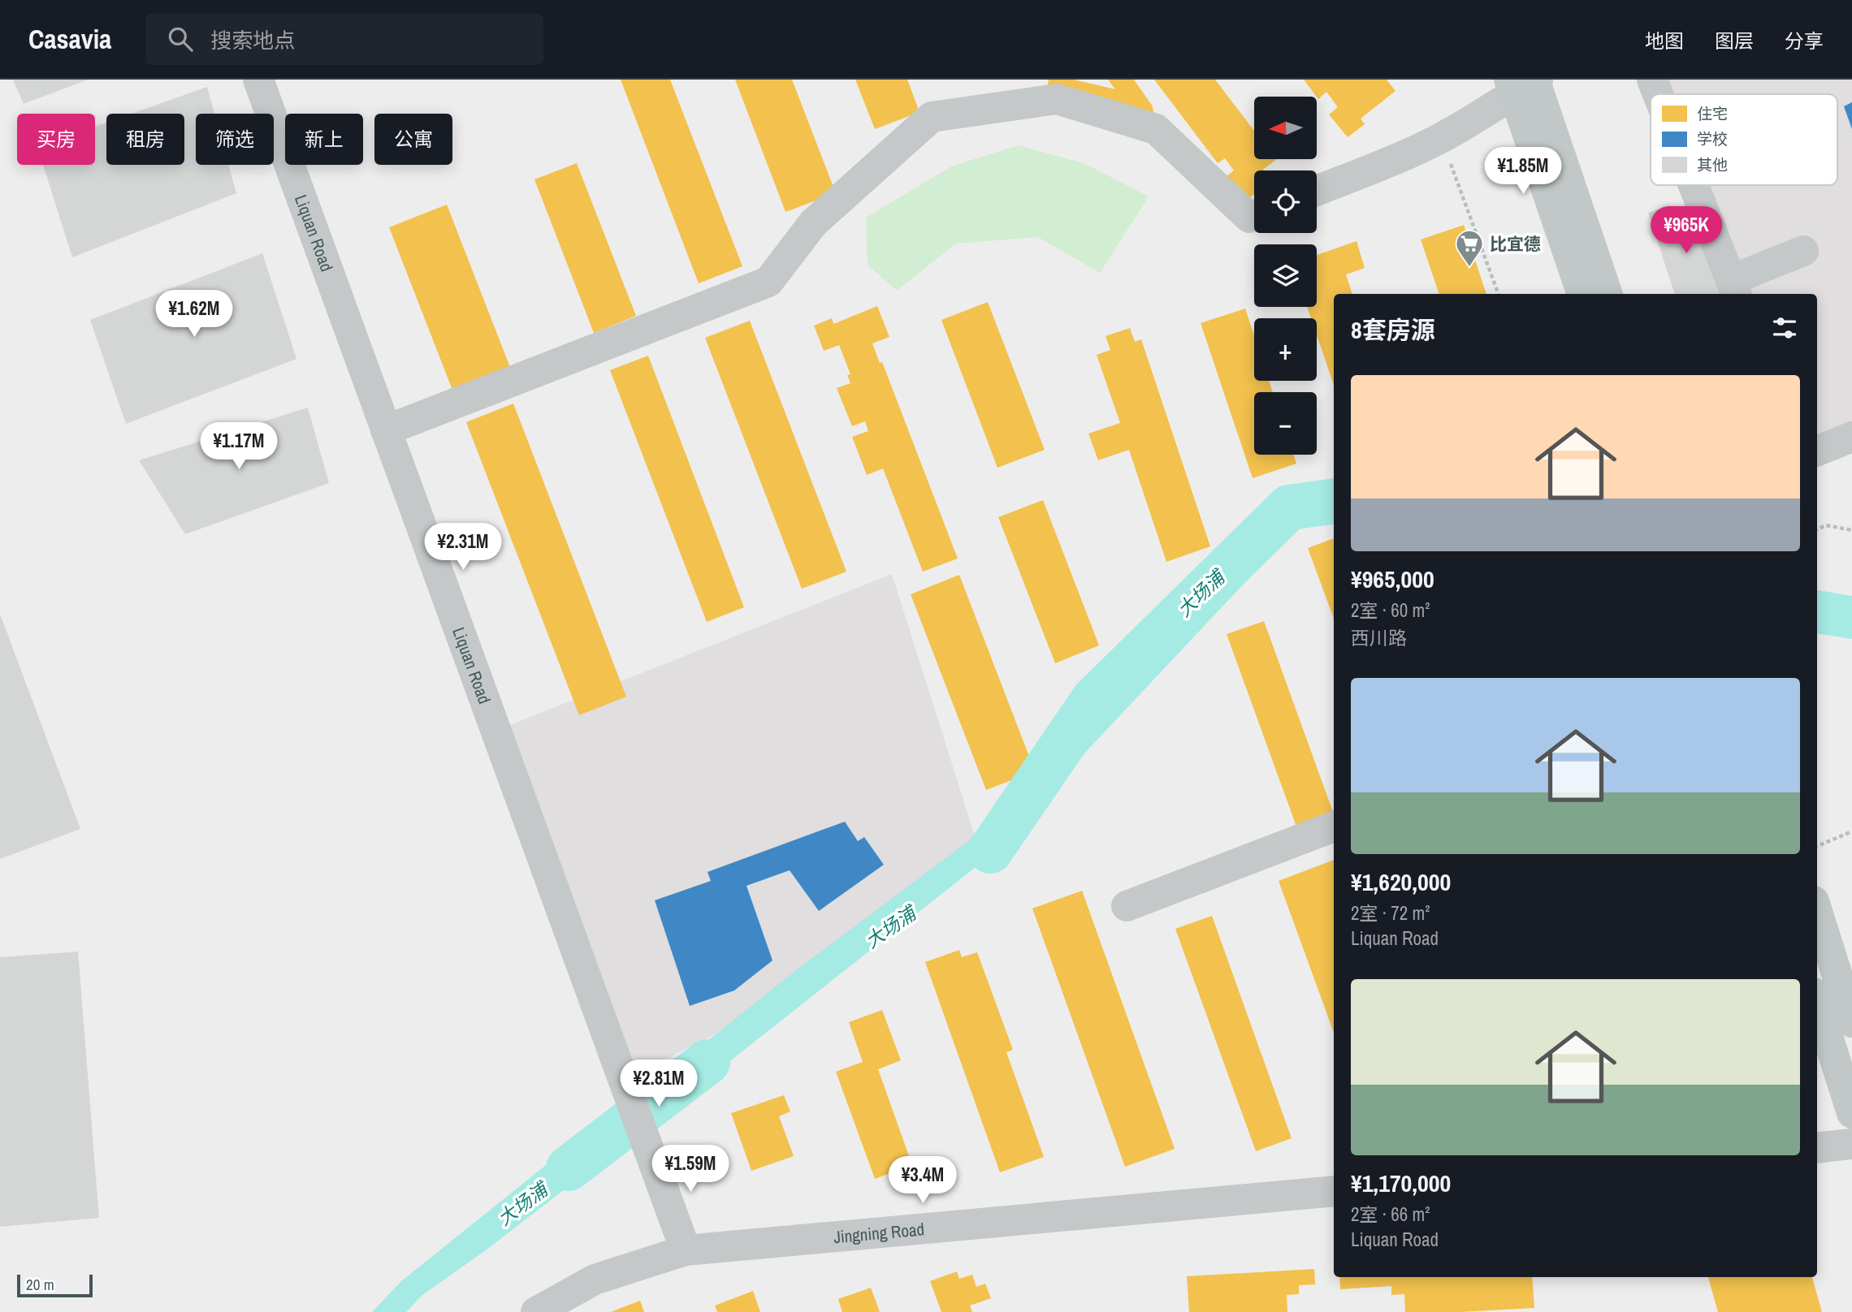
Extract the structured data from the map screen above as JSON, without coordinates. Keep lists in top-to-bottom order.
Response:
{
  "streets": {
    "street": ["Liquan Road", "Jingning Road"]
  },
  "crossings": [
    ["Liquan Road", "Jingning Road"]
  ],
  "water": ["大场浦"],
  "places": {
    "supermarket": ["比宜德"]
  },
  "legend": ["住宅", "学校", "其他"],
  "scale_bar": "20 m",
  "north": "left",
  "page": {
    "header": "Casavia",
    "search": "搜索地点",
    "nav": ["地图", "图层", "分享"],
    "map_buttons": ["+", "−"],
    "chip": [
      "买房",
      "租房",
      "筛选",
      "新上",
      "公寓"
    ],
    "price": [
      "¥1.85M",
      "¥965K",
      "¥1.62M",
      "¥1.17M",
      "¥2.31M",
      "¥2.81M",
      "¥1.59M",
      "¥3.4M"
    ],
    "heading": "8套房源",
    "list": [
      {
        "name": "¥965,000",
        "note": "2室 · 60 m² · 西川路"
      },
      {
        "name": "¥1,620,000",
        "note": "2室 · 72 m² · Liquan Road"
      },
      {
        "name": "¥1,170,000",
        "note": "2室 · 66 m² · Liquan Road"
      }
    ],
    "scale": "20 m"
  }
}
